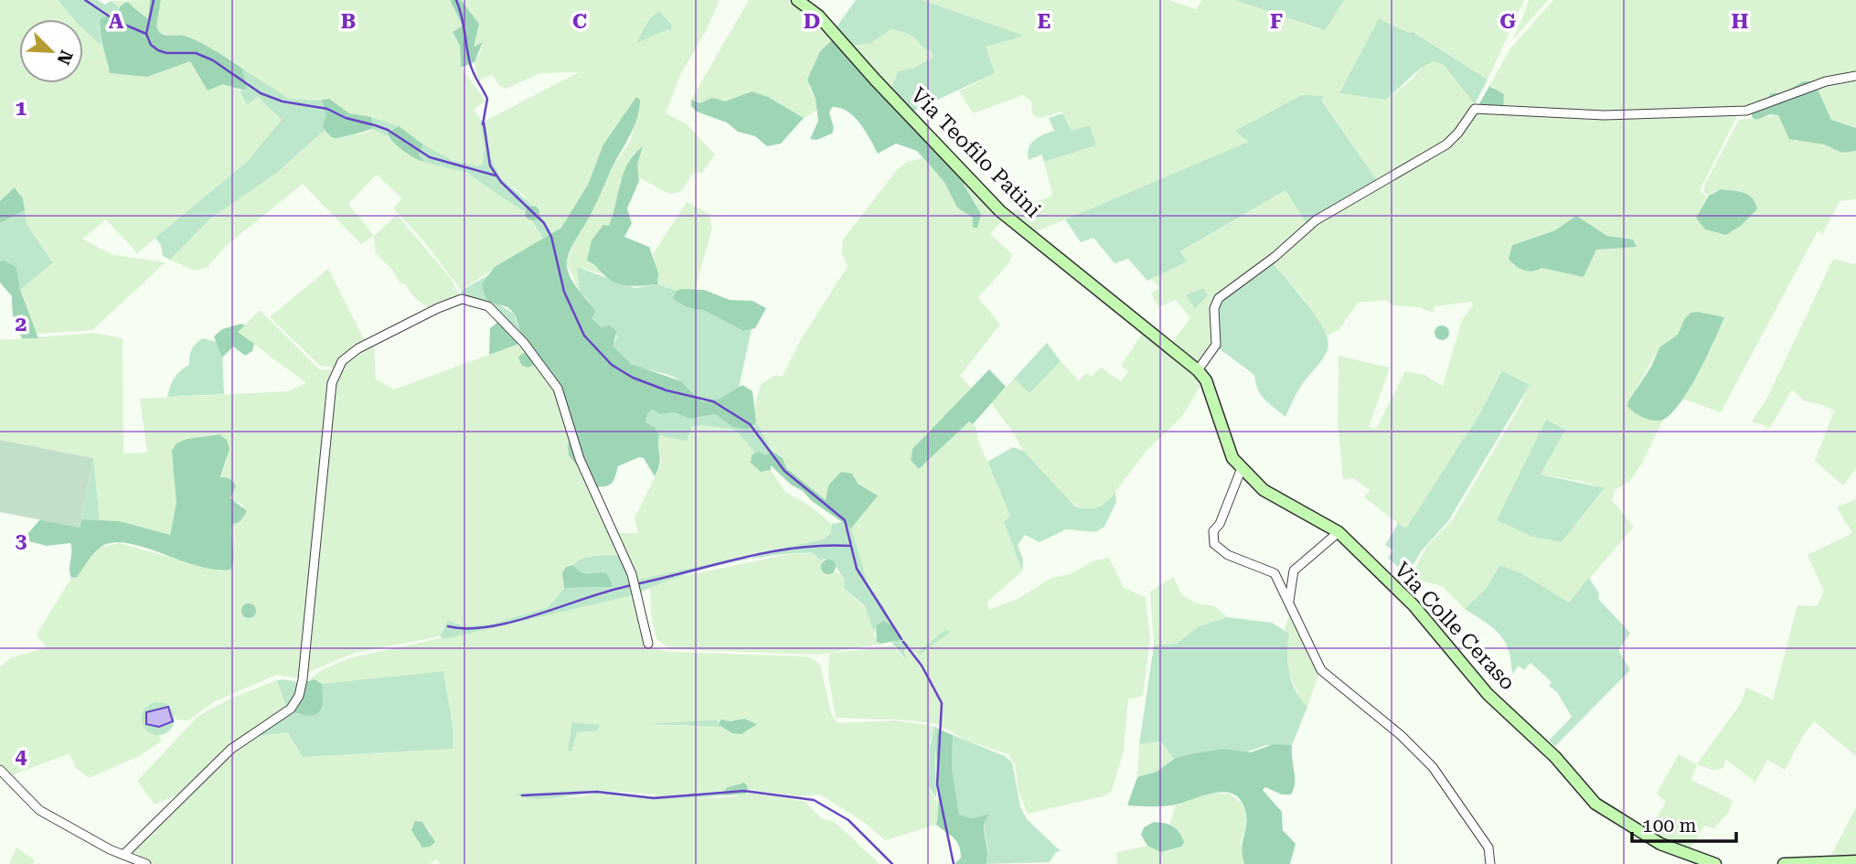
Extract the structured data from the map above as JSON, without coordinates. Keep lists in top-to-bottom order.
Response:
{
  "streets": {
    "street": ["Via Teofilo Patini", "Via Colle Ceraso"]
  },
  "crossings": [
    ["Via Teofilo Patini", "Via Colle Ceraso"]
  ],
  "scale_bar": "100 m",
  "north": "bottom right",
  "grid": {
    "columns": [
      "A",
      "B",
      "C",
      "D",
      "E",
      "F",
      "G",
      "H"
    ],
    "rows": [
      "1",
      "2",
      "3",
      "4"
    ]
  }
}
